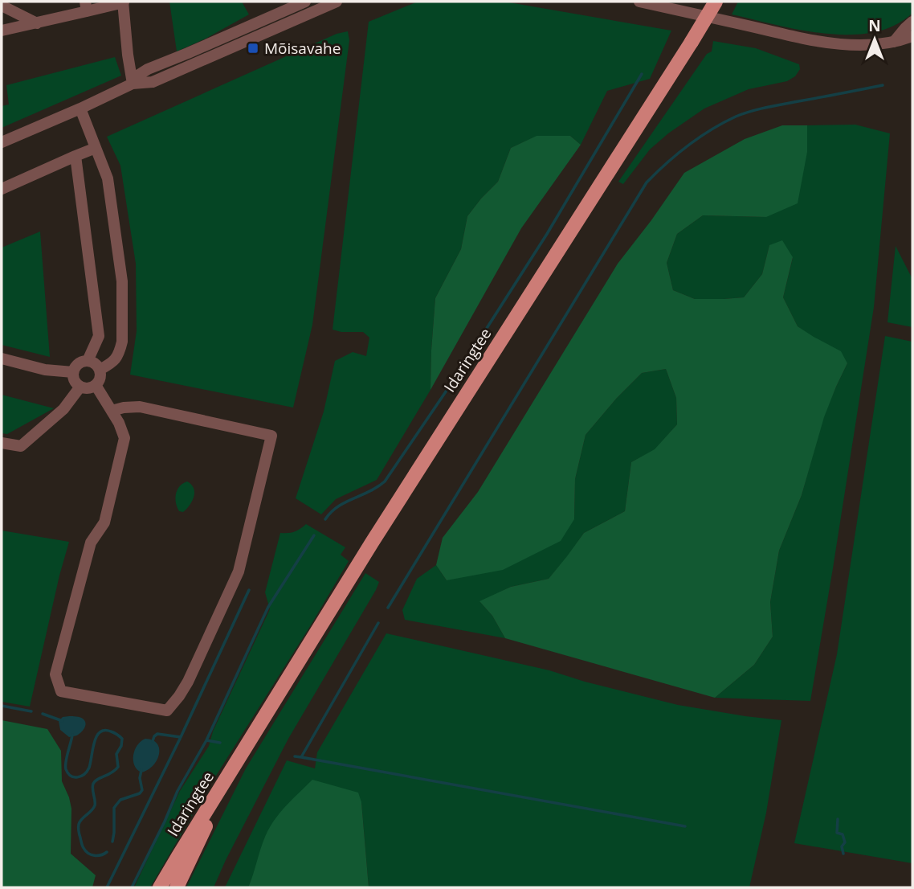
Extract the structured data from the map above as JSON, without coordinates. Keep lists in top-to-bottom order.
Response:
{
  "streets": {
    "main road": ["Idaringtee"]
  },
  "places": {
    "transit": ["Mõisavahe"]
  },
  "north": "top"
}
